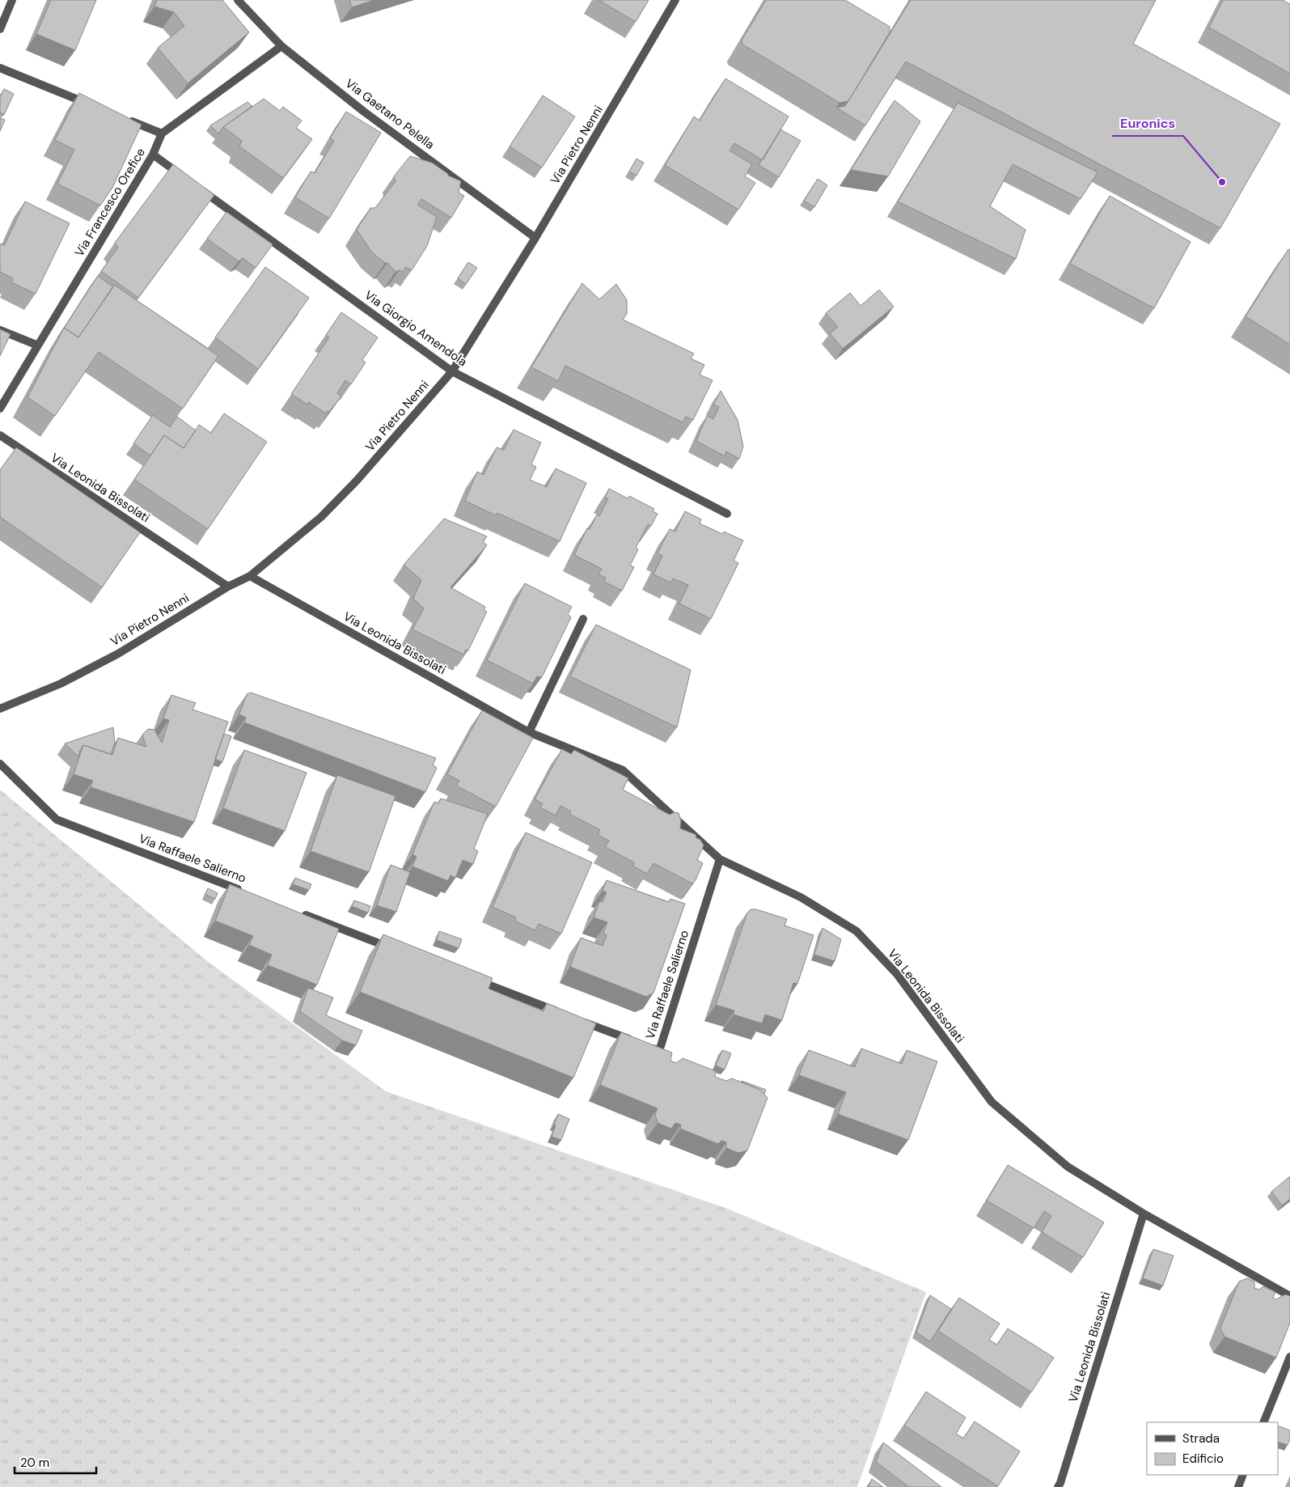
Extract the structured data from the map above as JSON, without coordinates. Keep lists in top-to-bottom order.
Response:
{
  "streets": {
    "street": [
      "Via Gaetano Pelella",
      "Via Pietro Nenni",
      "Via Francesco Orefice",
      "Via Giorgio Amendola",
      "Via Leonida Bissolati",
      "Via Raffaele Salierno"
    ]
  },
  "crossings": [
    ["Via Gaetano Pelella", "Via Pietro Nenni"],
    ["Via Pietro Nenni", "Via Giorgio Amendola"],
    ["Via Pietro Nenni", "Via Leonida Bissolati"],
    ["Via Leonida Bissolati", "Via Raffaele Salierno"]
  ],
  "places": ["Euronics"],
  "legend": ["Strada", "Edificio"],
  "scale_bar": "20 m"
}
